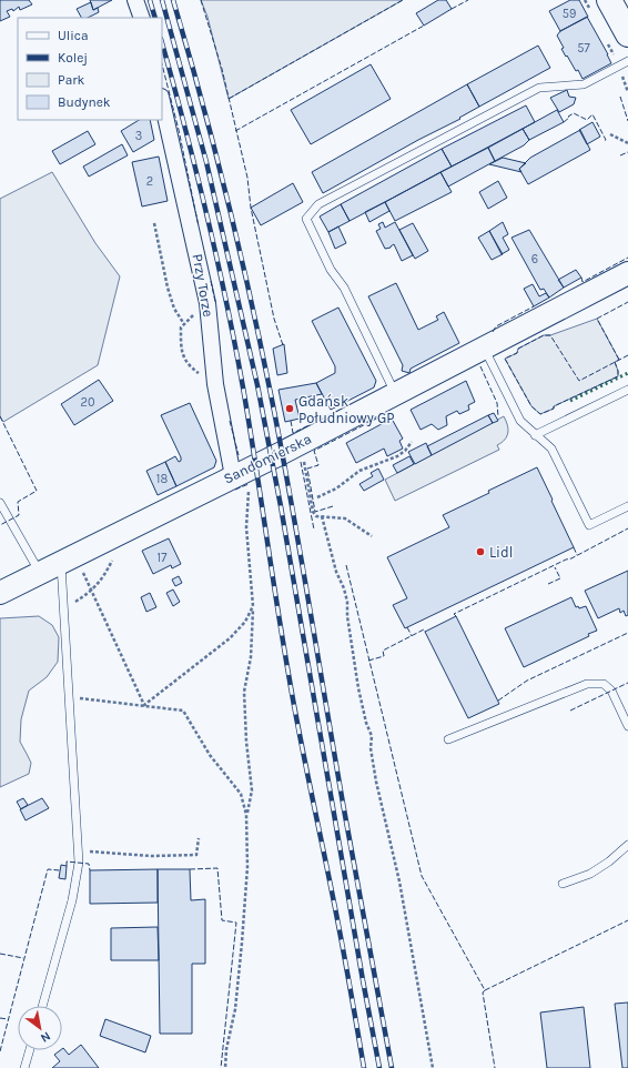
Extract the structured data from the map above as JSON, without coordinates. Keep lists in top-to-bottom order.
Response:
{
  "streets": {
    "street": ["Przy Torze", "Sandomierska"]
  },
  "crossings": [
    ["Przy Torze", "Sandomierska"]
  ],
  "places": ["Gdańsk Południowy GP", "Lidl"],
  "house_numbers": [
    "59",
    "57",
    "3",
    "2",
    "6",
    "20",
    "18",
    "17"
  ],
  "legend": [
    "Ulica",
    "Kolej",
    "Park",
    "Budynek"
  ],
  "north": "bottom right"
}
